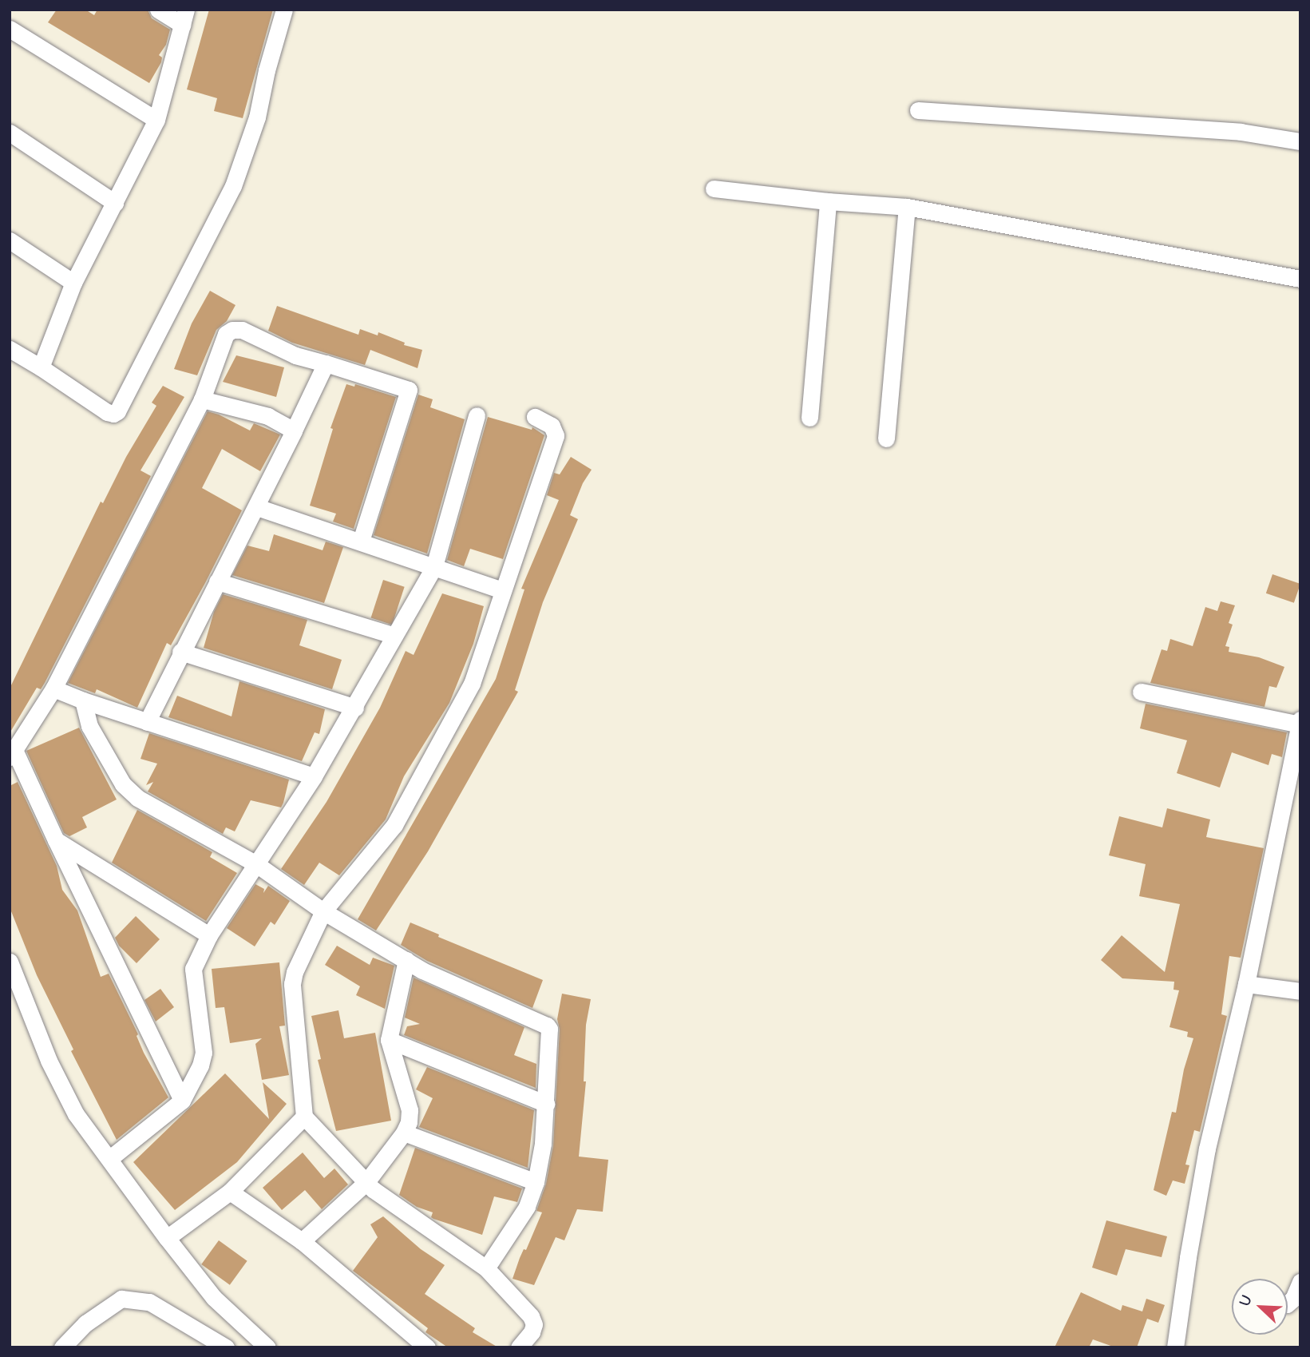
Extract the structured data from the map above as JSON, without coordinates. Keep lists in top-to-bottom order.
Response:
{
  "north": "top left"
}
